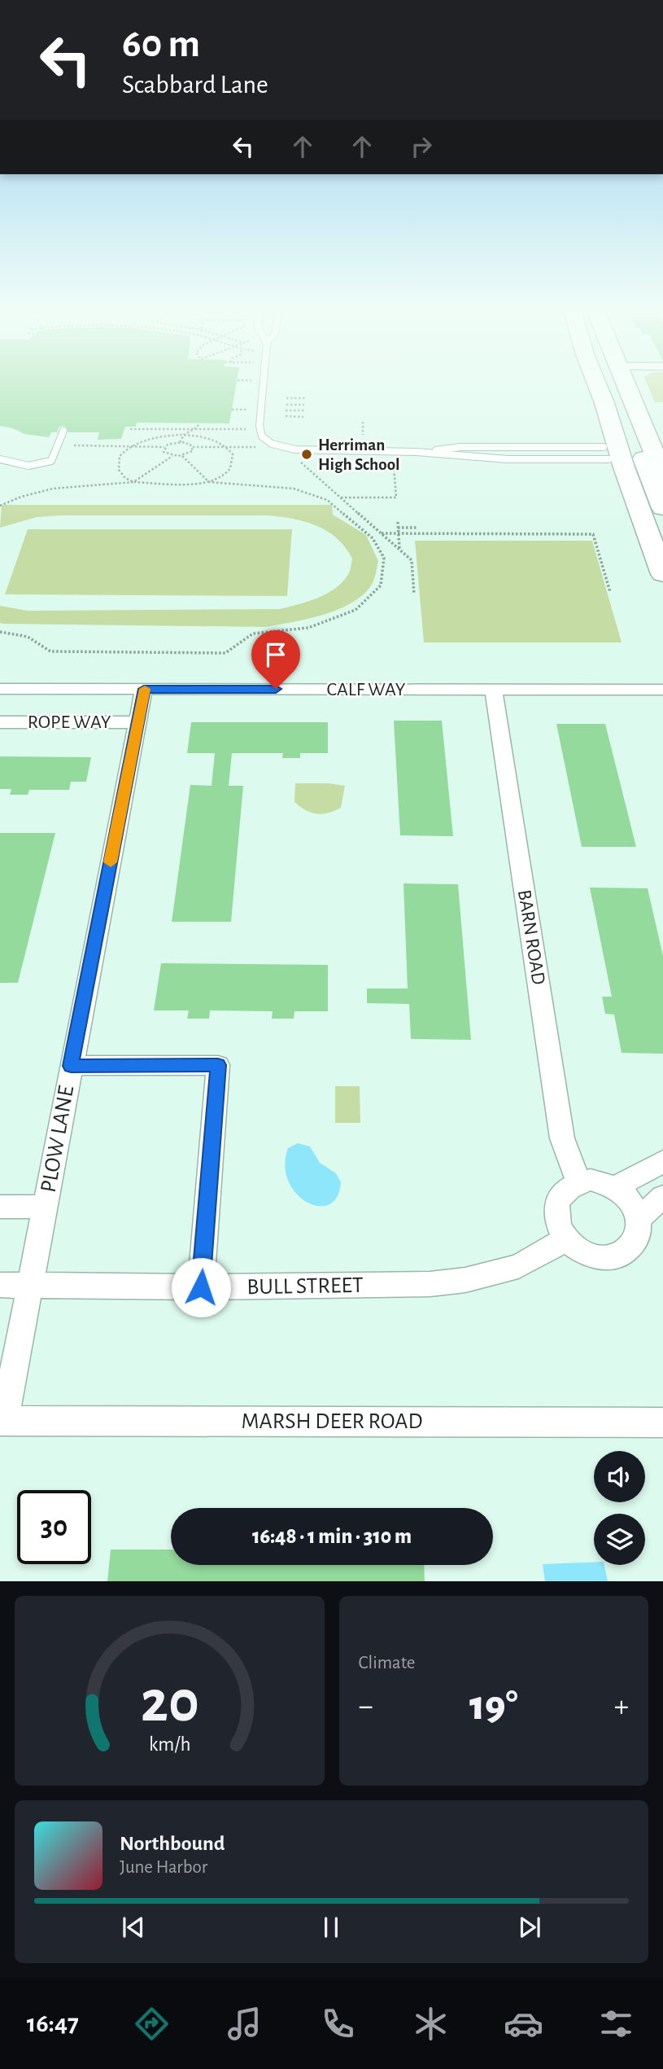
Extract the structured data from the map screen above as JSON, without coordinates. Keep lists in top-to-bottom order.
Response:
{
  "streets": {
    "street": [
      "CALF WAY",
      "ROPE WAY",
      "BARN ROAD",
      "PLOW LANE",
      "BULL STREET",
      "MARSH DEER ROAD"
    ]
  },
  "crossings": [
    ["CALF WAY", "BARN ROAD"],
    ["CALF WAY", "PLOW LANE"],
    ["ROPE WAY", "PLOW LANE"],
    ["BARN ROAD", "BULL STREET"],
    ["PLOW LANE", "BULL STREET"],
    ["PLOW LANE", "MARSH DEER ROAD"]
  ],
  "places": ["Herriman High School"],
  "page": {
    "turn": ["60 m", "Scabbard Lane"],
    "limit": "30",
    "trip": "16:48 · 1 min · 310 m",
    "tile": "Climate",
    "heat": ["−", "19°", "+"],
    "song": ["Northbound", "June Harbor"],
    "tabs": "16:47",
    "gauge": ["20", "km/h"]
  }
}
